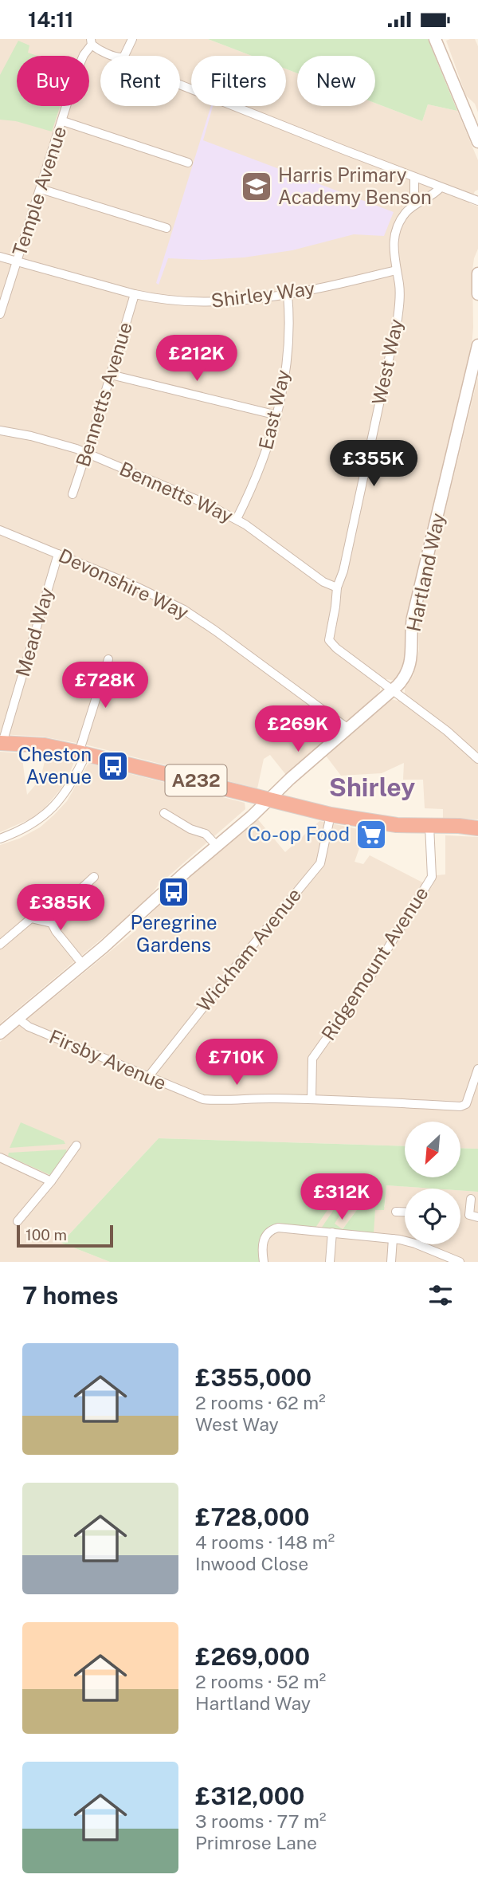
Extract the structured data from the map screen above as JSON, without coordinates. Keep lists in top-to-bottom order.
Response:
{
  "streets": {
    "highway": ["A232"],
    "street": [
      "Temple Avenue",
      "Shirley Way",
      "West Way",
      "Bennetts Avenue",
      "East Way",
      "Bennetts Way",
      "Hartland Way",
      "Devonshire Way",
      "Mead Way",
      "Wickham Avenue",
      "Ridgemount Avenue",
      "Firsby Avenue"
    ]
  },
  "crossings": [
    ["Temple Avenue", "Shirley Way"],
    ["Shirley Way", "West Way"],
    ["Shirley Way", "Bennetts Avenue"],
    ["Shirley Way", "East Way"],
    ["West Way", "Bennetts Way"],
    ["West Way", "Hartland Way"],
    ["Bennetts Avenue", "Bennetts Way"],
    ["East Way", "Bennetts Way"],
    ["Hartland Way", "Devonshire Way"],
    ["Hartland Way", "A232"],
    ["Hartland Way", "Firsby Avenue"],
    ["Devonshire Way", "Mead Way"],
    ["Mead Way", "A232"],
    ["A232", "Wickham Avenue"],
    ["A232", "Ridgemount Avenue"],
    ["Wickham Avenue", "Firsby Avenue"],
    ["Ridgemount Avenue", "Firsby Avenue"]
  ],
  "districts": ["Shirley"],
  "places": {
    "school or university": ["Harris Primary Academy Benson"],
    "bus stop": ["Cheston Avenue", "Peregrine Gardens"],
    "supermarket": ["Co-op Food"]
  },
  "scale_bar": "100 m",
  "north": "bottom left",
  "page": {
    "status": "14:11",
    "chip": [
      "Buy",
      "Rent",
      "Filters",
      "New"
    ],
    "price": [
      "£212K",
      "£355K",
      "£728K",
      "£269K",
      "£385K",
      "£710K",
      "£312K"
    ],
    "scale": "100 m",
    "heading": "7 homes",
    "list": [
      {
        "name": "£355,000",
        "note": "2 rooms · 62 m² · West Way"
      },
      {
        "name": "£728,000",
        "note": "4 rooms · 148 m² · Inwood Close"
      },
      {
        "name": "£269,000",
        "note": "2 rooms · 52 m² · Hartland Way"
      },
      {
        "name": "£312,000",
        "note": "3 rooms · 77 m² · Primrose Lane"
      }
    ]
  }
}
